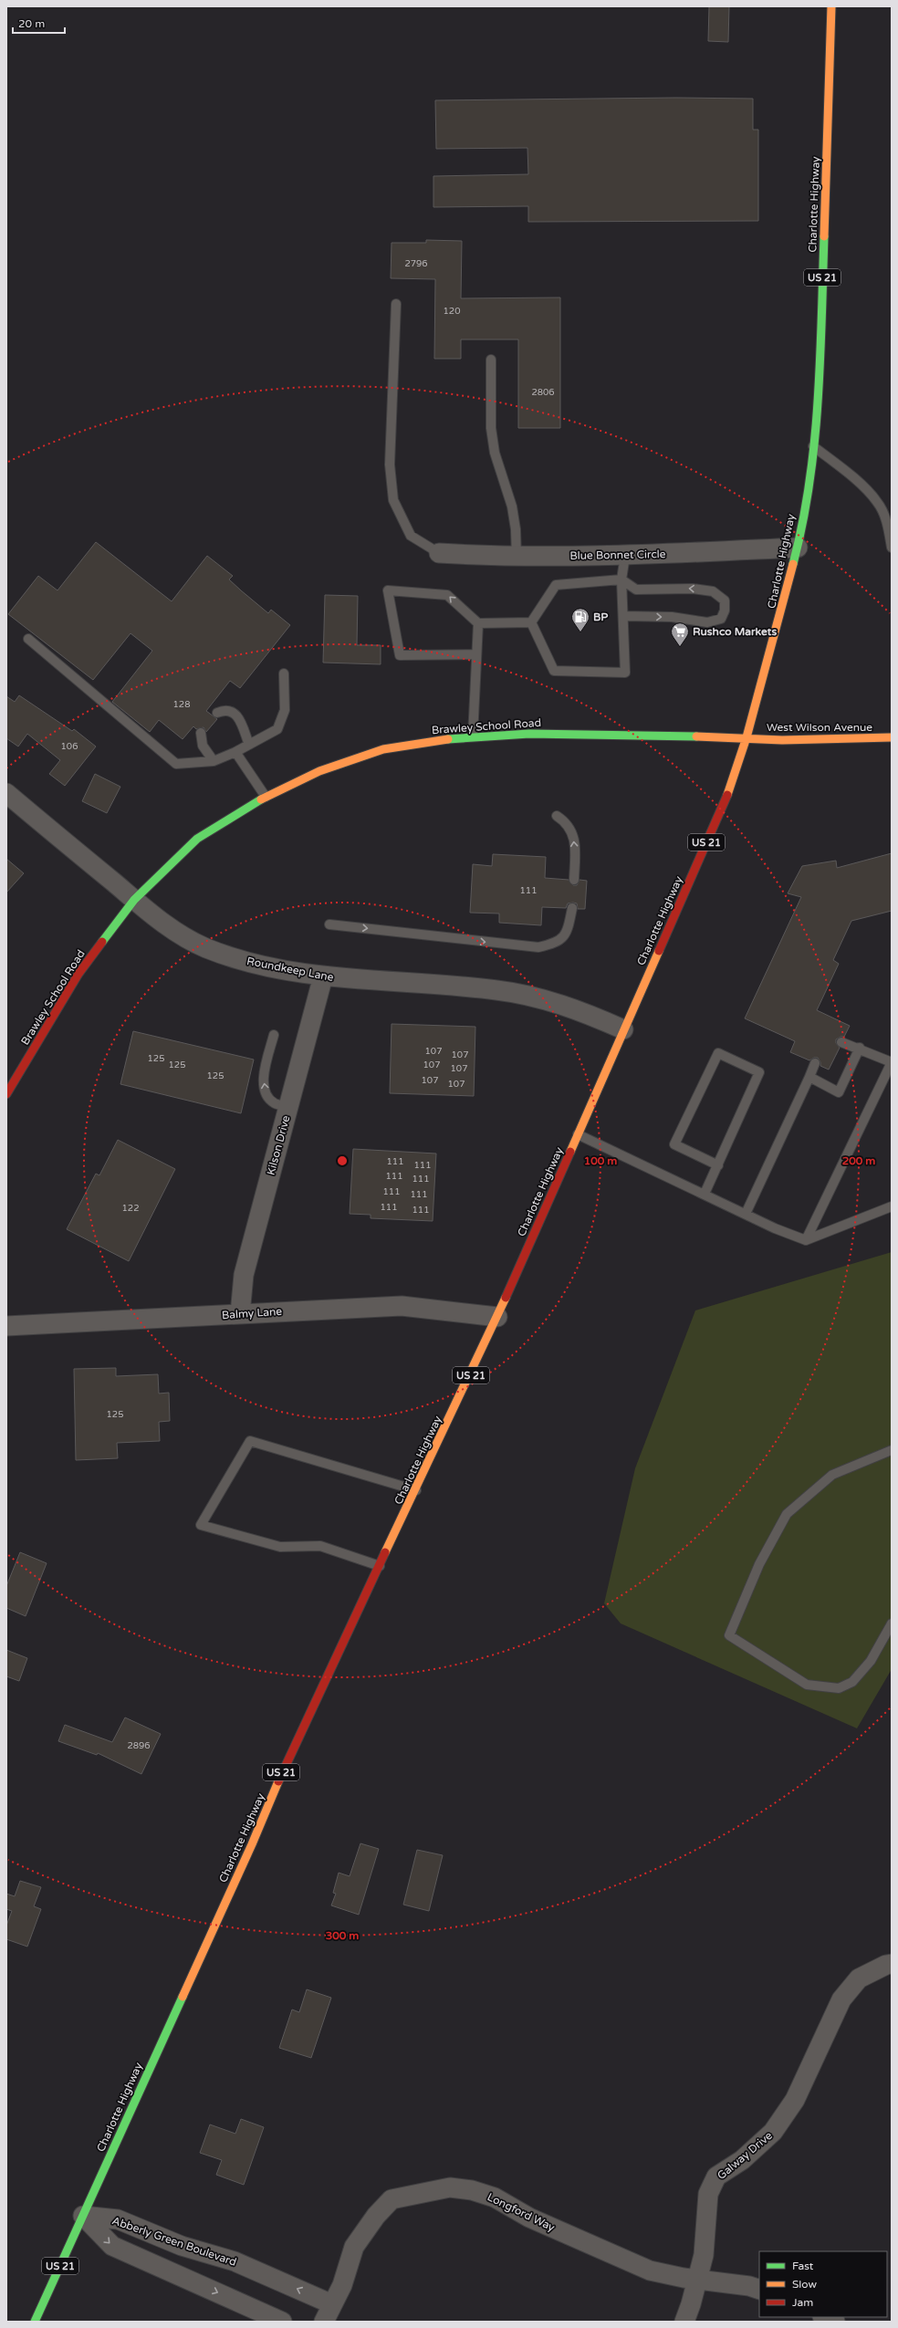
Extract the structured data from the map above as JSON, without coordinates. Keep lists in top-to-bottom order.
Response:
{
  "streets": {
    "main road": [
      "Charlotte Highway",
      "US 21",
      "Brawley School Road",
      "West Wilson Avenue"
    ],
    "street": [
      "Blue Bonnet Circle",
      "Roundkeep Lane",
      "Kilson Drive",
      "Balmy Lane",
      "Galway Drive",
      "Longford Way",
      "Abberly Green Boulevard"
    ]
  },
  "crossings": [
    ["Charlotte Highway", "Blue Bonnet Circle"],
    ["Charlotte Highway", "Brawley School Road"],
    ["Charlotte Highway", "West Wilson Avenue"],
    ["Charlotte Highway", "Roundkeep Lane"],
    ["Charlotte Highway", "Balmy Lane"],
    ["Charlotte Highway", "Abberly Green Boulevard"],
    ["Brawley School Road", "West Wilson Avenue"],
    ["Brawley School Road", "Roundkeep Lane"],
    ["Roundkeep Lane", "Kilson Drive"],
    ["Kilson Drive", "Balmy Lane"],
    ["Galway Drive", "Longford Way"],
    ["Longford Way", "Abberly Green Boulevard"]
  ],
  "places": {
    "fuel station": ["BP"],
    "supermarket": ["Rushco Markets"]
  },
  "house_numbers": [
    "2796",
    "120",
    "2806",
    "128",
    "106",
    "111",
    "107",
    "107",
    "125",
    "125",
    "107",
    "107",
    "125",
    "107",
    "107",
    "111",
    "111",
    "111",
    "111",
    "111",
    "111",
    "111",
    "122",
    "111",
    "125",
    "2896"
  ],
  "legend": ["Fast", "Slow", "Jam"],
  "scale_bar": "20 m",
  "rings": ["100 m", "200 m", "300 m"]
}
